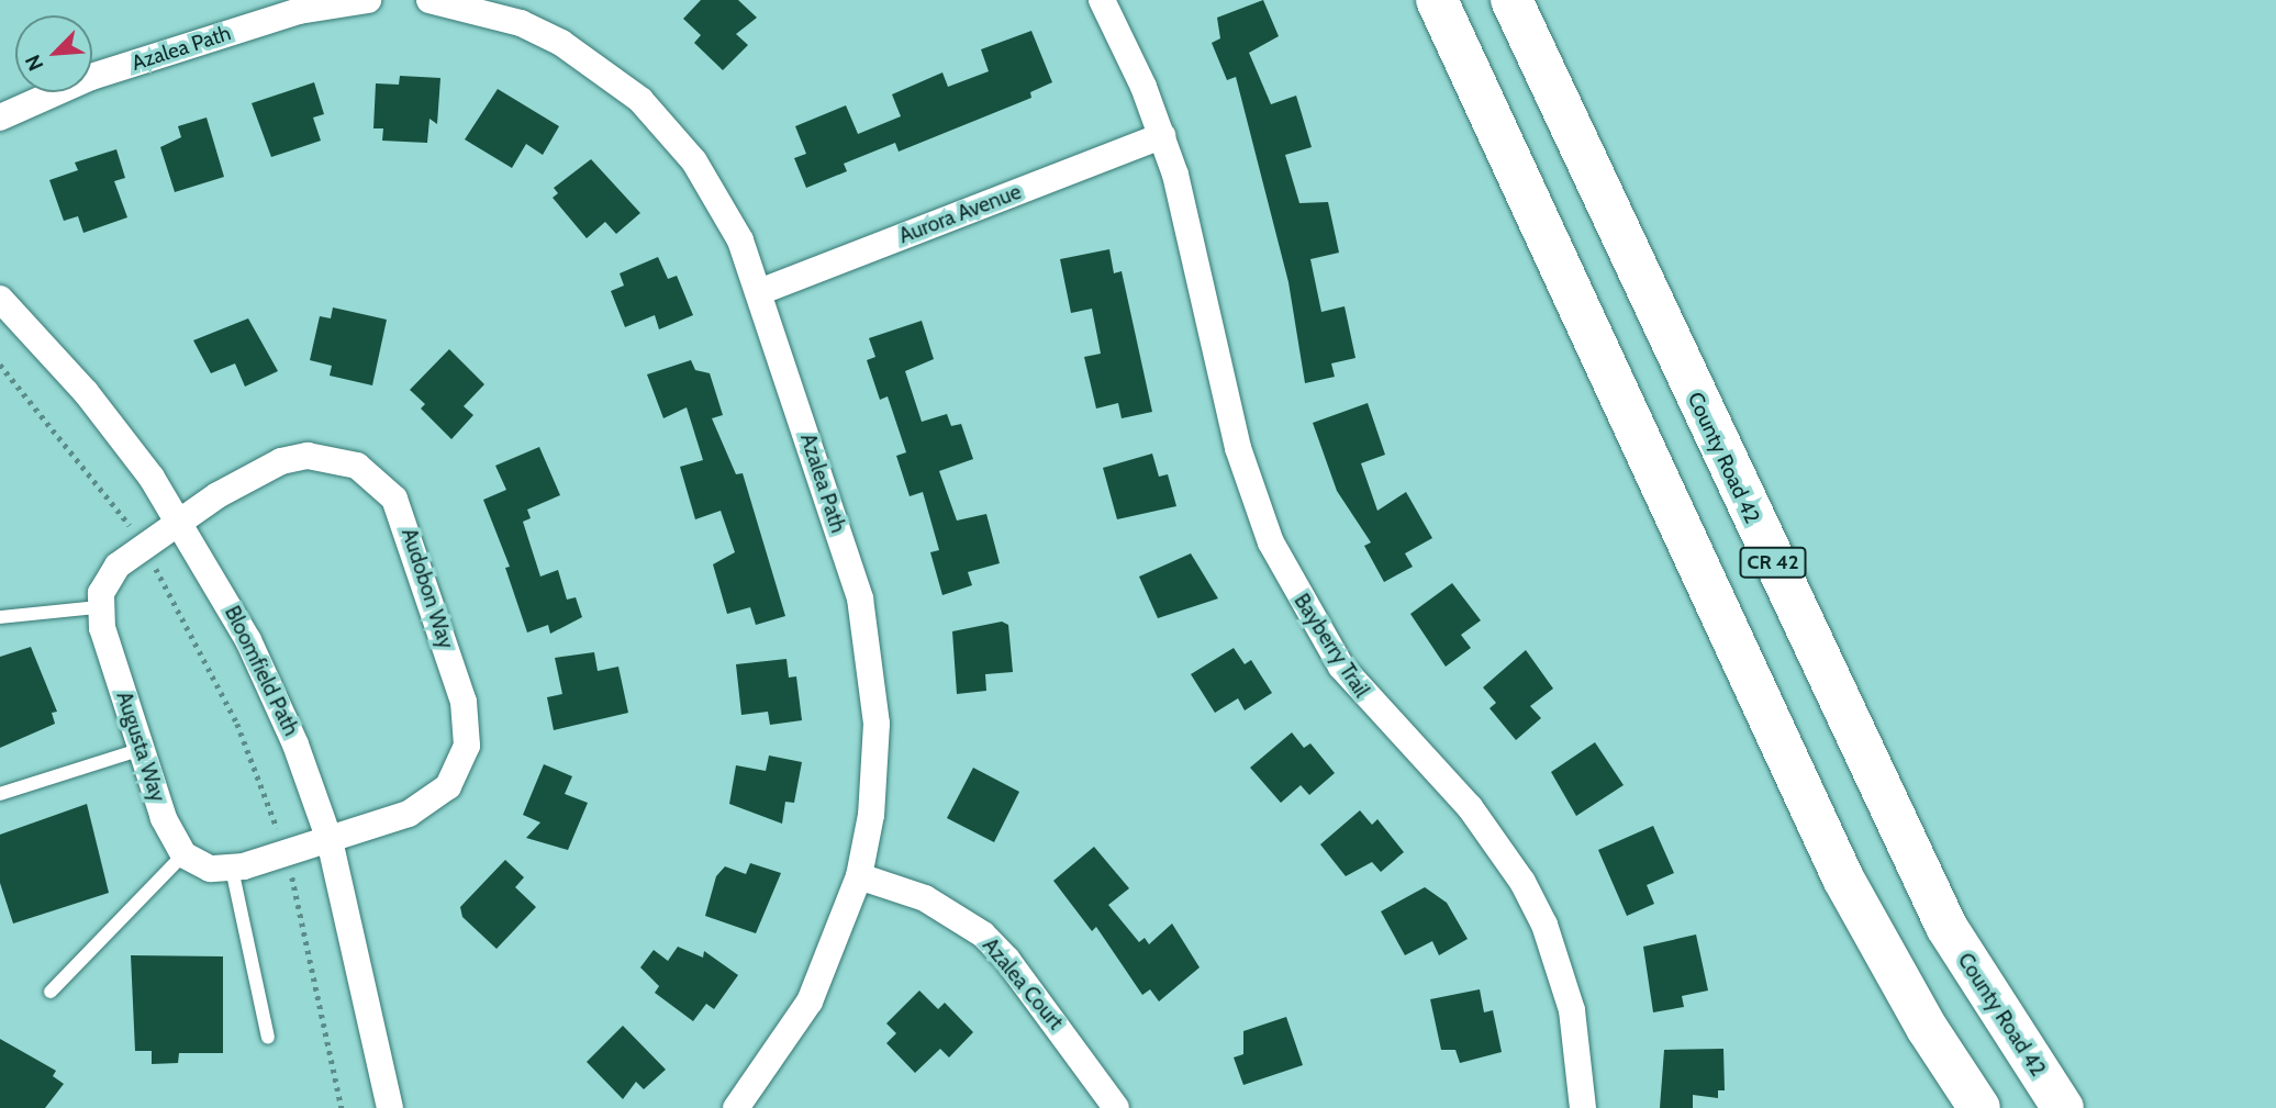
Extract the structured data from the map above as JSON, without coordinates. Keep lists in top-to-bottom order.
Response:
{
  "streets": {
    "highway": ["County Road 42", "CR 42"],
    "street": [
      "Azalea Path",
      "Aurora Avenue",
      "Audobon Way",
      "Bayberry Trail",
      "Bloomfield Path",
      "Augusta Way",
      "Azalea Court"
    ]
  },
  "crossings": [
    ["Azalea Path", "Aurora Avenue"],
    ["Azalea Path", "Azalea Court"],
    ["Aurora Avenue", "Bayberry Trail"],
    ["Audobon Way", "Bloomfield Path"]
  ],
  "north": "bottom left"
}
